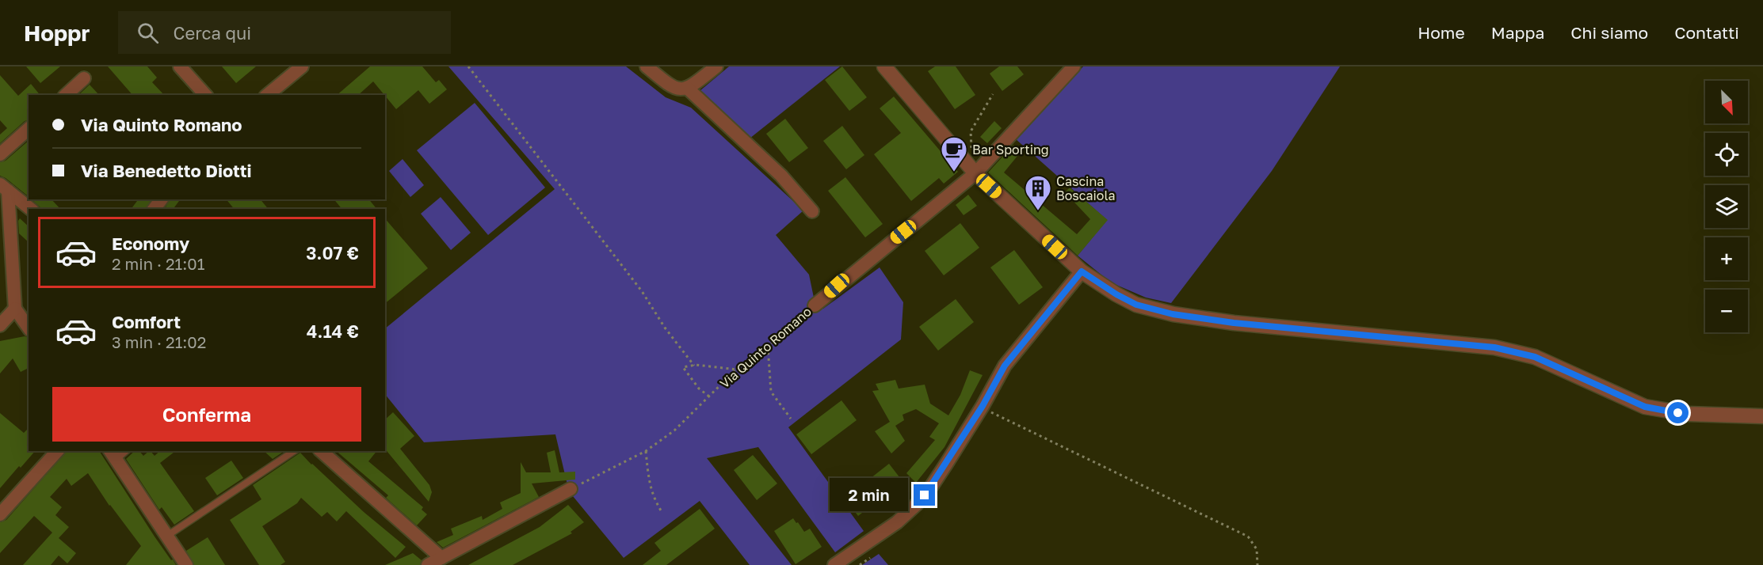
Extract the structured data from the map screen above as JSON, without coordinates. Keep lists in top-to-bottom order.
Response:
{
  "streets": {
    "street": ["Via Quinto Romano"]
  },
  "places": {
    "cafe": ["Bar Sporting"],
    "building": ["Cascina Boscaiola"]
  },
  "north": "bottom right",
  "page": {
    "header": "Hoppr",
    "search": "Cerca qui",
    "nav": [
      "Home",
      "Mappa",
      "Chi siamo",
      "Contatti"
    ],
    "map_buttons": ["+", "−"],
    "banner": ["Via Quinto Romano", "Via Benedetto Diotti"],
    "list": [
      {
        "name": "Economy",
        "note": "2 min · 21:01",
        "value": "3.07 €"
      },
      {
        "name": "Comfort",
        "note": "3 min · 21:02",
        "value": "4.14 €"
      }
    ],
    "buttons": "Conferma",
    "bubble": "2 min"
  }
}
